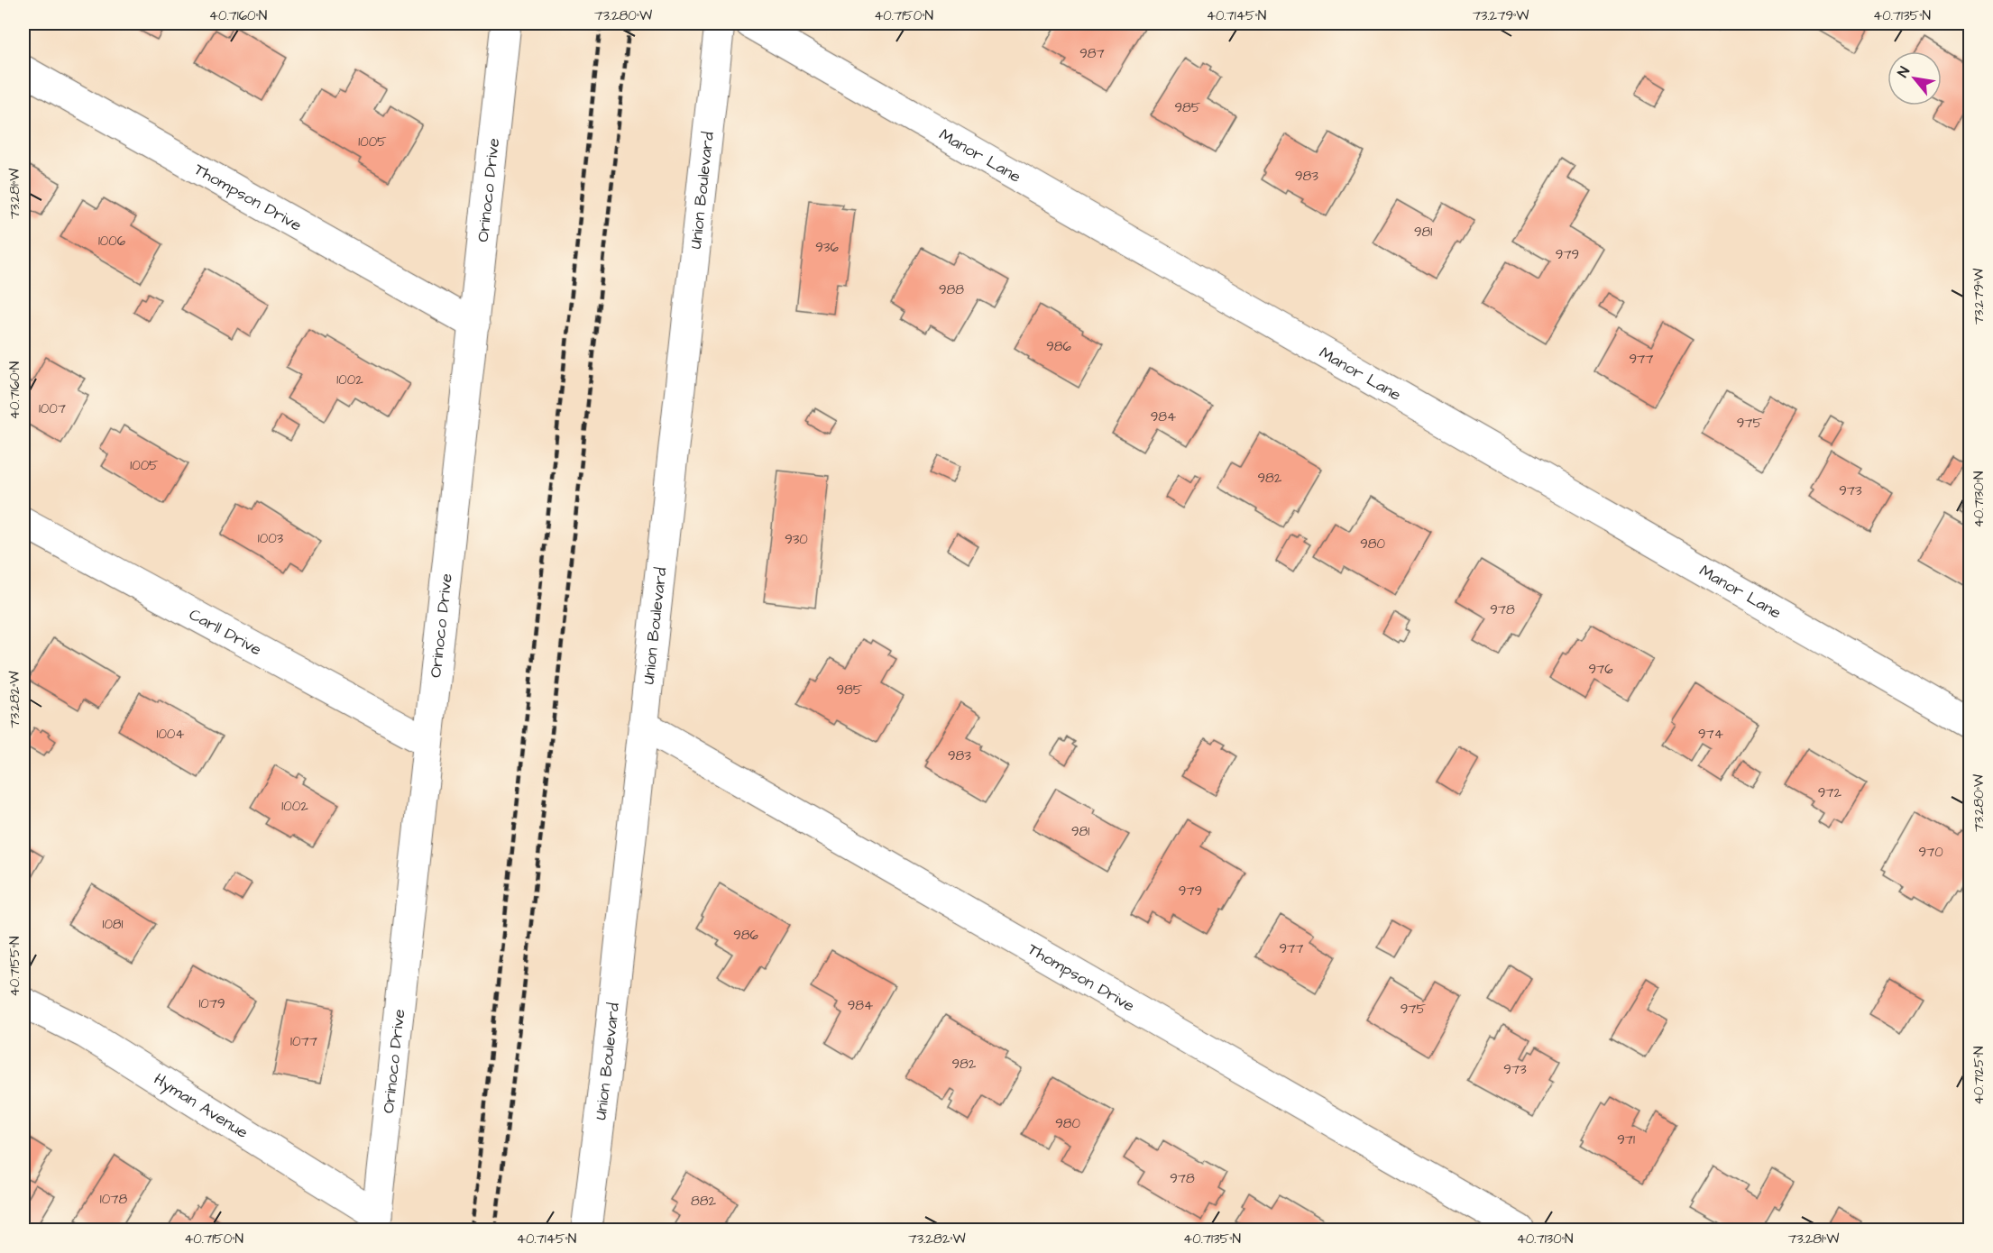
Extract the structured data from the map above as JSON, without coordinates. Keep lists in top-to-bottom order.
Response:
{
  "streets": {
    "street": [
      "Manor Lane",
      "Orinoco Drive",
      "Union Boulevard",
      "Thompson Drive",
      "Carll Drive",
      "Hyman Avenue"
    ]
  },
  "crossings": [
    ["Orinoco Drive", "Thompson Drive"],
    ["Orinoco Drive", "Carll Drive"],
    ["Orinoco Drive", "Hyman Avenue"],
    ["Union Boulevard", "Thompson Drive"]
  ],
  "house_numbers": [
    "987",
    "985",
    "1005",
    "983",
    "981",
    "1006",
    "936",
    "979",
    "988",
    "986",
    "977",
    "1002",
    "1007",
    "984",
    "975",
    "1005",
    "982",
    "973",
    "1003",
    "930",
    "980",
    "978",
    "976",
    "985",
    "1004",
    "974",
    "983",
    "972",
    "1002",
    "981",
    "970",
    "979",
    "1081",
    "986",
    "977",
    "1079",
    "984",
    "975",
    "1077",
    "982",
    "973",
    "980",
    "971",
    "978",
    "1078",
    "882"
  ],
  "north": "top left",
  "coordinates": [
    "40.7160°N",
    "73.280°W",
    "40.7150°N",
    "40.7145°N",
    "73.279°W",
    "40.7135°N",
    "73.281°W",
    "40.7130°N",
    "73.282°W",
    "40.7155°N",
    "40.7125°N"
  ]
}
